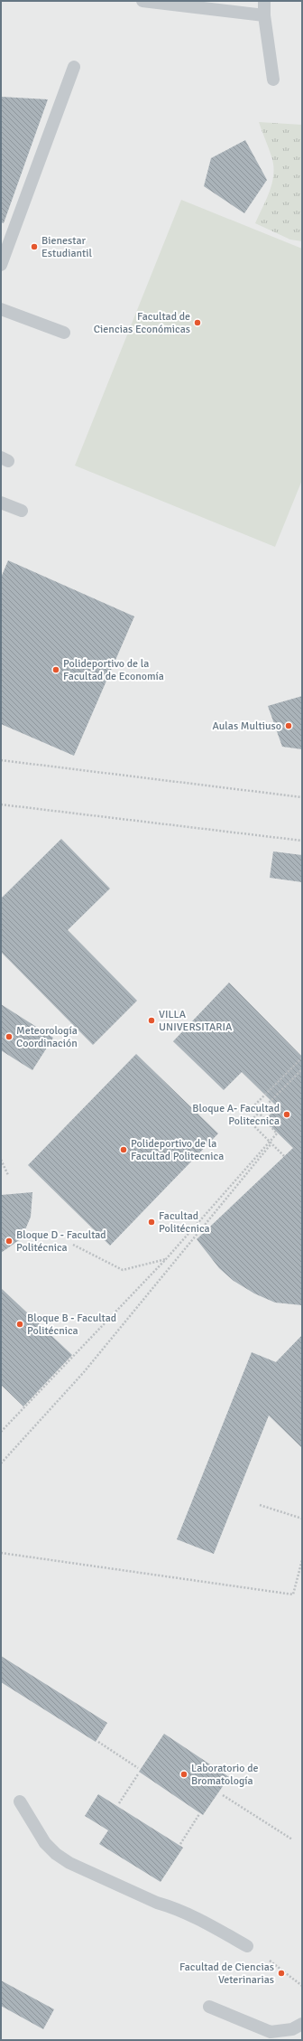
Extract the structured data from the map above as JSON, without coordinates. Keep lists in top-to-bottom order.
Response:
{
  "places": [
    "Bienestar Estudiantil",
    "Facultad de Ciencias Económicas",
    "Polideportivo de la Facultad de Economía",
    "Aulas Multiuso",
    "VILLA UNIVERSITARIA",
    "Meteorología Coordinación",
    "Bloque A- Facultad Politecnica",
    "Polideportivo de la Facultad Politecnica",
    "Facultad Politécnica",
    "Bloque D - Facultad Politécnica",
    "Bloque B - Facultad Politécnica",
    "Laboratorio de Bromatología",
    "Facultad de Ciencias Veterinarias"
  ]
}
